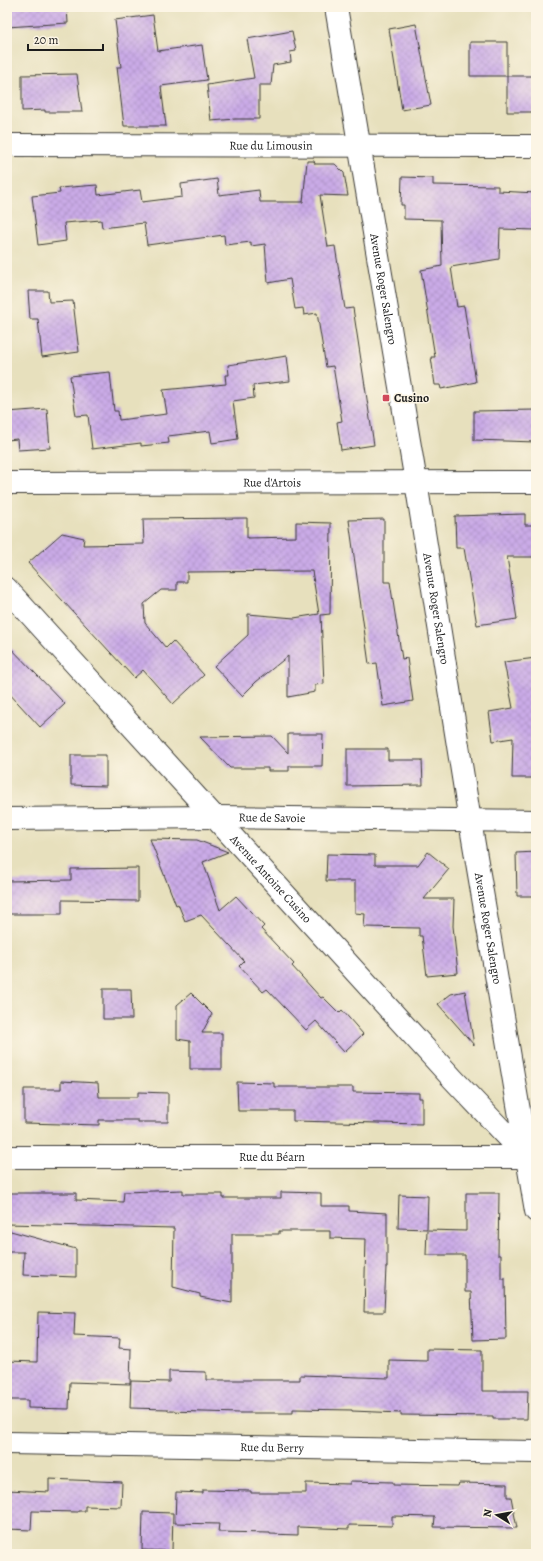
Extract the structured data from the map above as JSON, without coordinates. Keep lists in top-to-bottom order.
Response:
{
  "streets": {
    "street": [
      "Rue du Limousin",
      "Avenue Roger Salengro",
      "Rue d'Artois",
      "Rue de Savoie",
      "Avenue Antoine Cusino",
      "Rue du Béarn",
      "Rue du Berry"
    ]
  },
  "crossings": [
    ["Rue du Limousin", "Avenue Roger Salengro"],
    ["Avenue Roger Salengro", "Rue d'Artois"],
    ["Avenue Roger Salengro", "Rue de Savoie"],
    ["Avenue Roger Salengro", "Avenue Antoine Cusino"],
    ["Avenue Roger Salengro", "Rue du Béarn"],
    ["Rue de Savoie", "Avenue Antoine Cusino"],
    ["Avenue Antoine Cusino", "Rue du Béarn"]
  ],
  "places": {
    "transit": ["Cusino"]
  },
  "scale_bar": "20 m",
  "north": "left"
}
